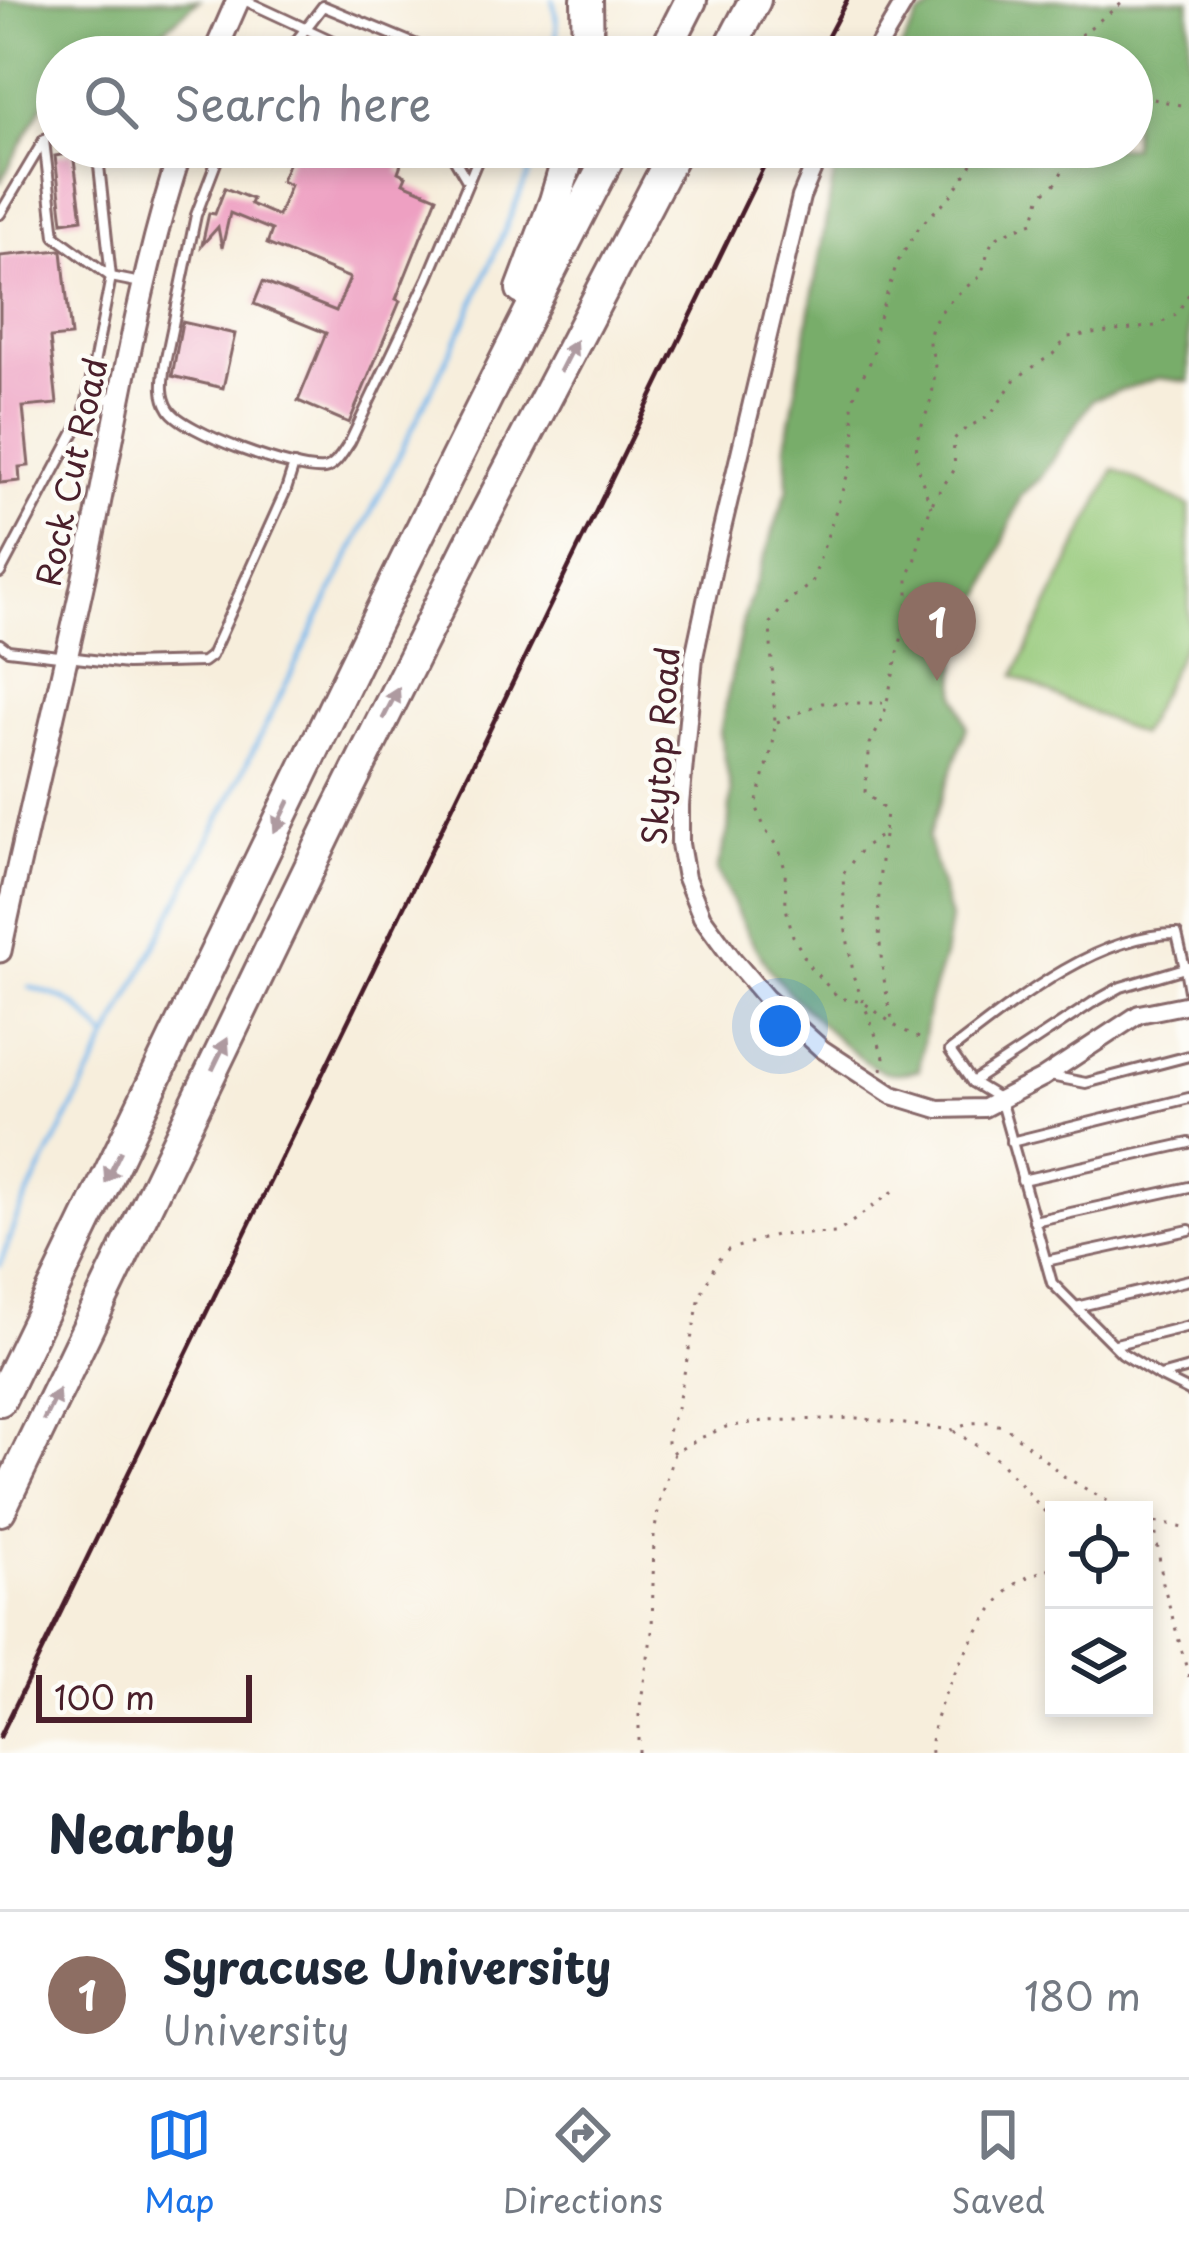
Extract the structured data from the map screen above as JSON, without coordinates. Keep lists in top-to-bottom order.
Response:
{
  "streets": {
    "street": ["Rock Cut Road", "Skytop Road"]
  },
  "scale_bar": "100 m",
  "page": {
    "search": "Search here",
    "pins": "1",
    "scale": "100 m",
    "heading": "Nearby",
    "list": [
      {
        "mark": "1",
        "name": "Syracuse University",
        "note": "University",
        "value": "180 m"
      }
    ],
    "nav": ["Map", "Directions", "Saved"]
  }
}
